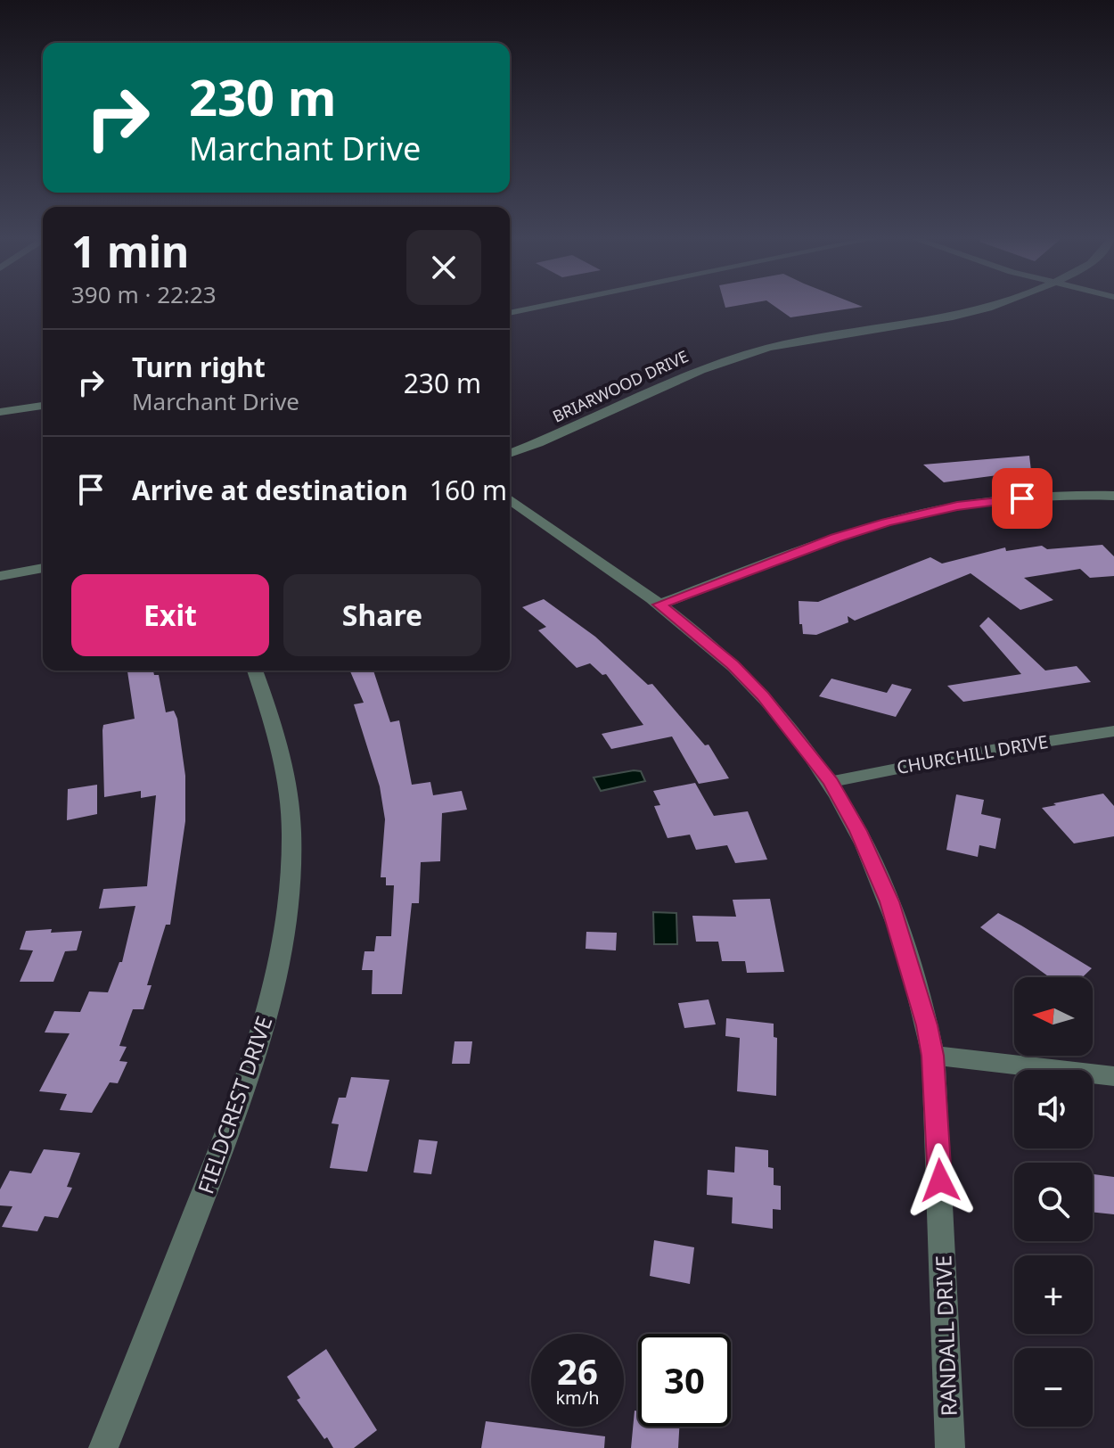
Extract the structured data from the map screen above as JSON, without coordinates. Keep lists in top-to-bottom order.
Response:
{
  "streets": {
    "street": [
      "BRIARWOOD DRIVE",
      "CHURCHILL DRIVE",
      "FIELDCREST DRIVE",
      "RANDALL DRIVE"
    ]
  },
  "crossings": [
    ["CHURCHILL DRIVE", "RANDALL DRIVE"]
  ],
  "north": "left",
  "page": {
    "turn": ["230 m", "Marchant Drive"],
    "heading": ["1 min", "390 m · 22:23"],
    "list": [
      {
        "name": "Turn right",
        "note": "Marchant Drive",
        "value": "230 m"
      },
      {
        "name": "Arrive at destination",
        "value": "160 m"
      }
    ],
    "buttons": ["Exit", "Share"],
    "map_buttons": ["+", "−"],
    "speed": "26 km/h",
    "limit": "30"
  }
}
